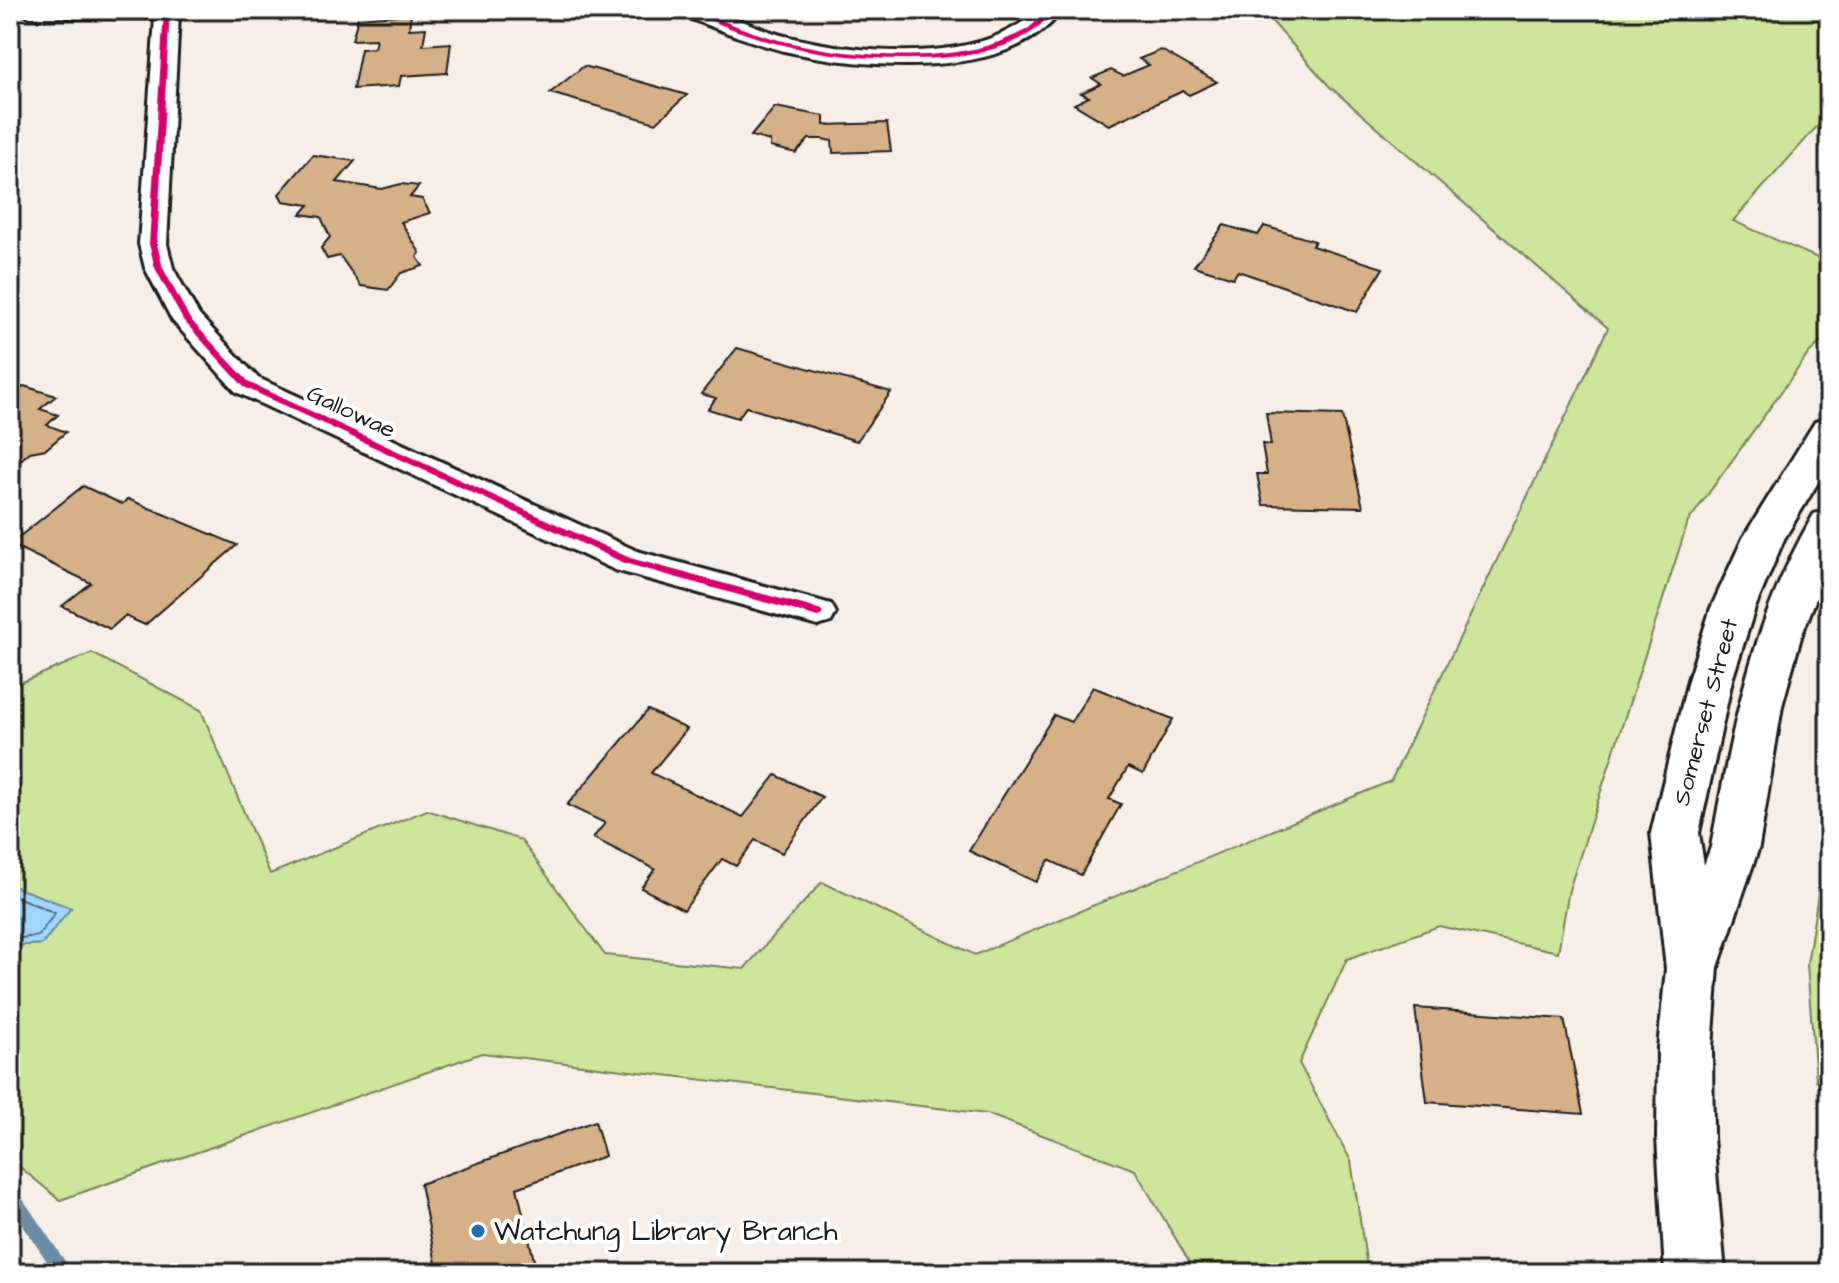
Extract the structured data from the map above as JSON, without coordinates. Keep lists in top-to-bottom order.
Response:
{
  "streets": {
    "main road": ["Somerset Street"],
    "street": ["Gallowae"]
  },
  "places": ["Watchung Library Branch"]
}
